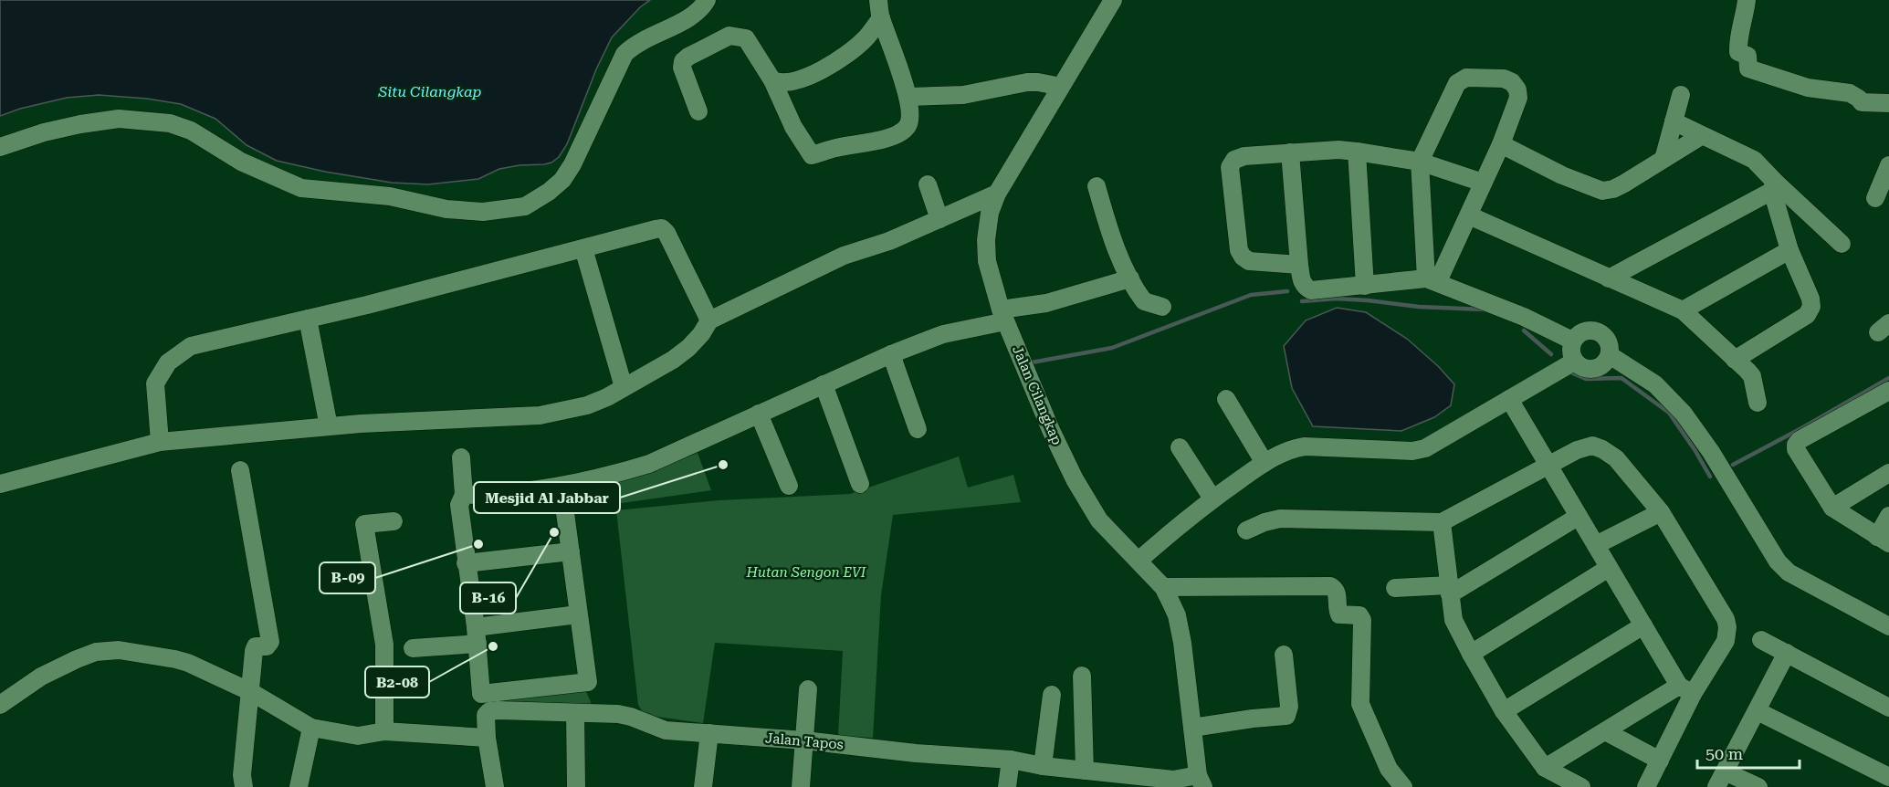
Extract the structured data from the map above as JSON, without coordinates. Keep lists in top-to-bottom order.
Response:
{
  "streets": {
    "street": ["Jalan Cilangkap", "Jalan Tapos"]
  },
  "crossings": [
    ["Jalan Cilangkap", "Jalan Tapos"]
  ],
  "water": ["Situ Cilangkap"],
  "parks": ["Hutan Sengon EVI"],
  "places": [
    "Mesjid Al Jabbar",
    "B-16",
    "B-09",
    "B2-08"
  ],
  "scale_bar": "50 m"
}
